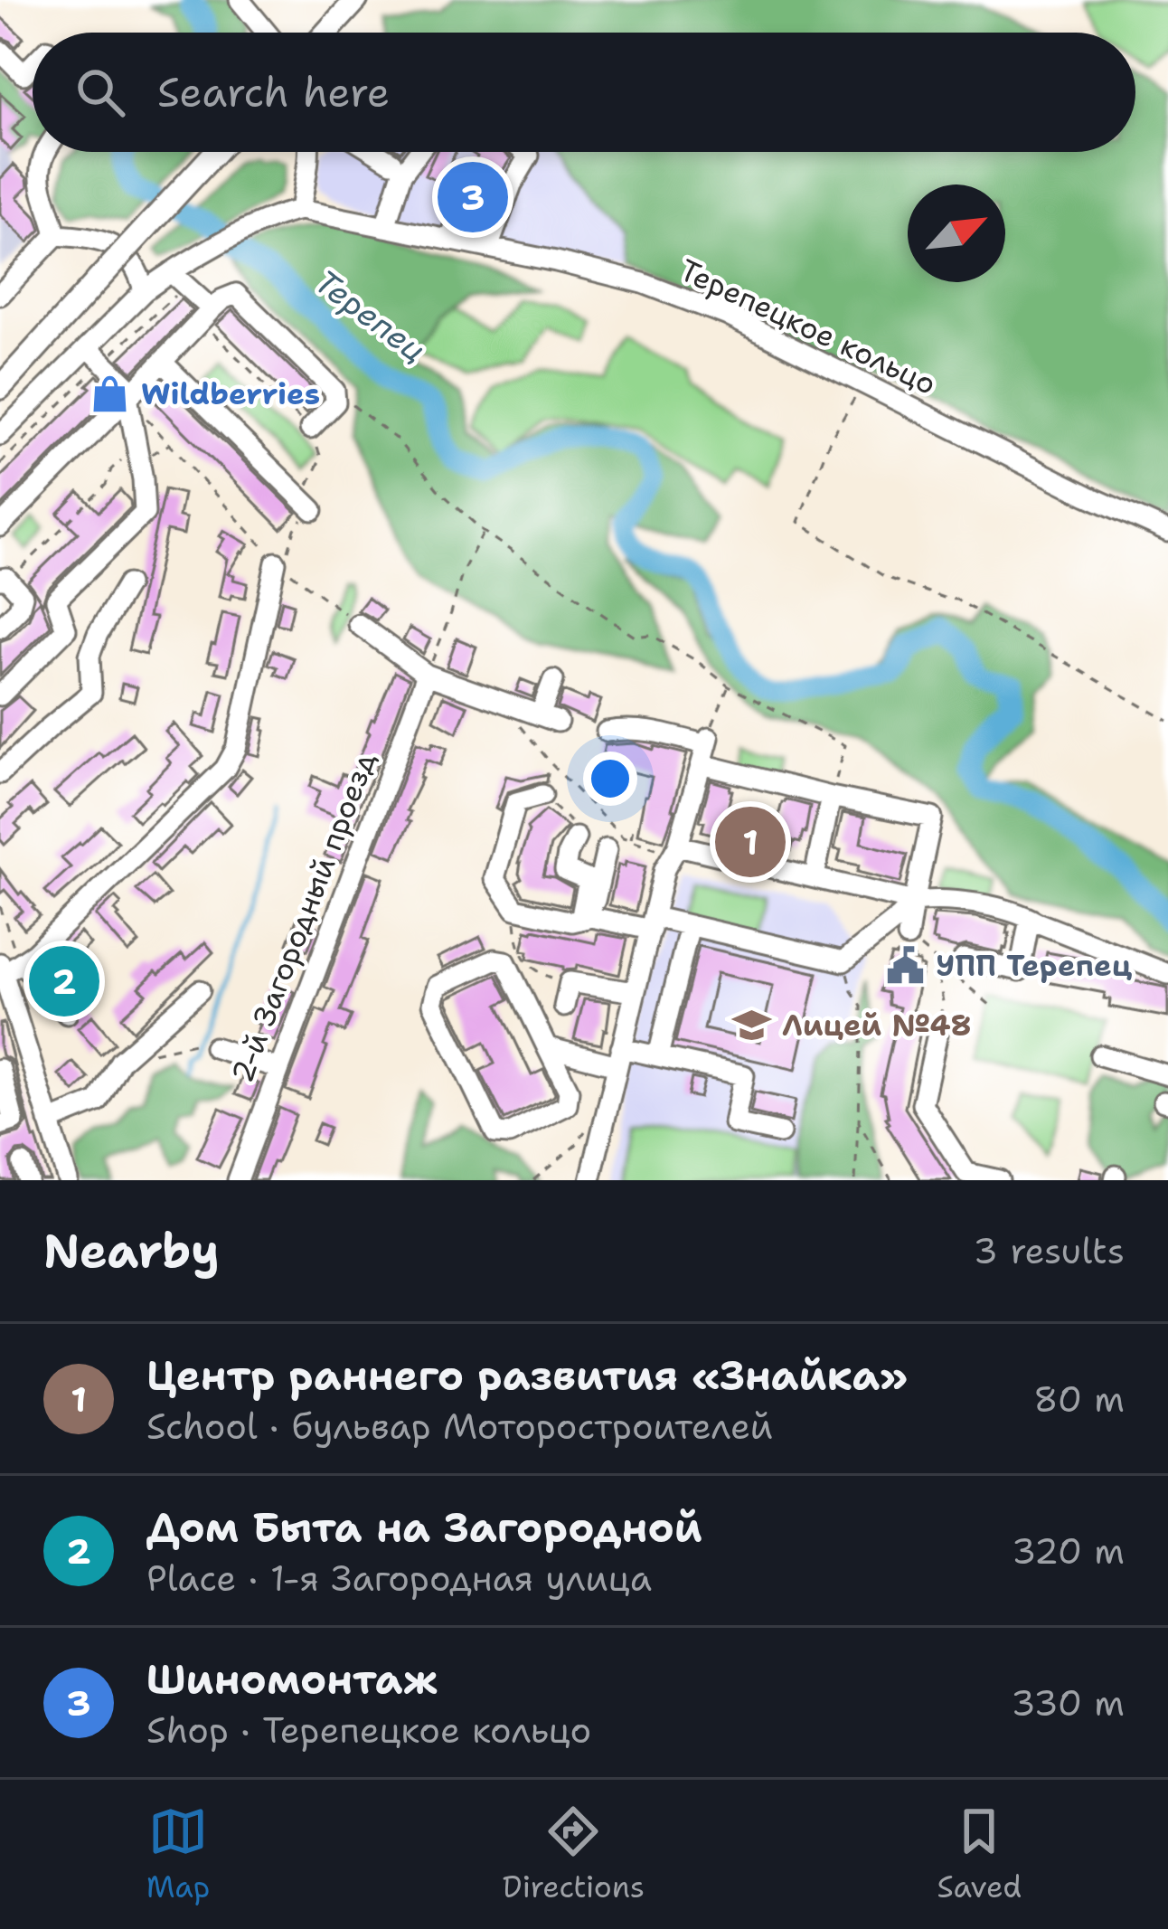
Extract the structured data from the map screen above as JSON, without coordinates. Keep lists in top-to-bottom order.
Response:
{
  "streets": {
    "street": ["Терепецкое кольцо", "2-й Загородный проезд"]
  },
  "water": ["Терепец"],
  "places": {
    "shop": ["Wildberries"],
    "public building": ["УПП Терепец"],
    "school or university": ["Лицей №48"]
  },
  "north": "top right",
  "page": {
    "search": "Search here",
    "pins": ["3", "1", "2"],
    "heading": ["Nearby", "3 results"],
    "list": [
      {
        "mark": "1",
        "name": "Центр раннего развития «Знайка»",
        "note": "School · бульвар Моторостроителей",
        "value": "80 m"
      },
      {
        "mark": "2",
        "name": "Дом Быта на Загородной",
        "note": "Place · 1-я Загородная улица",
        "value": "320 m"
      },
      {
        "mark": "3",
        "name": "Шиномонтаж",
        "note": "Shop · Терепецкое кольцо",
        "value": "330 m"
      }
    ],
    "nav": ["Map", "Directions", "Saved"]
  }
}
